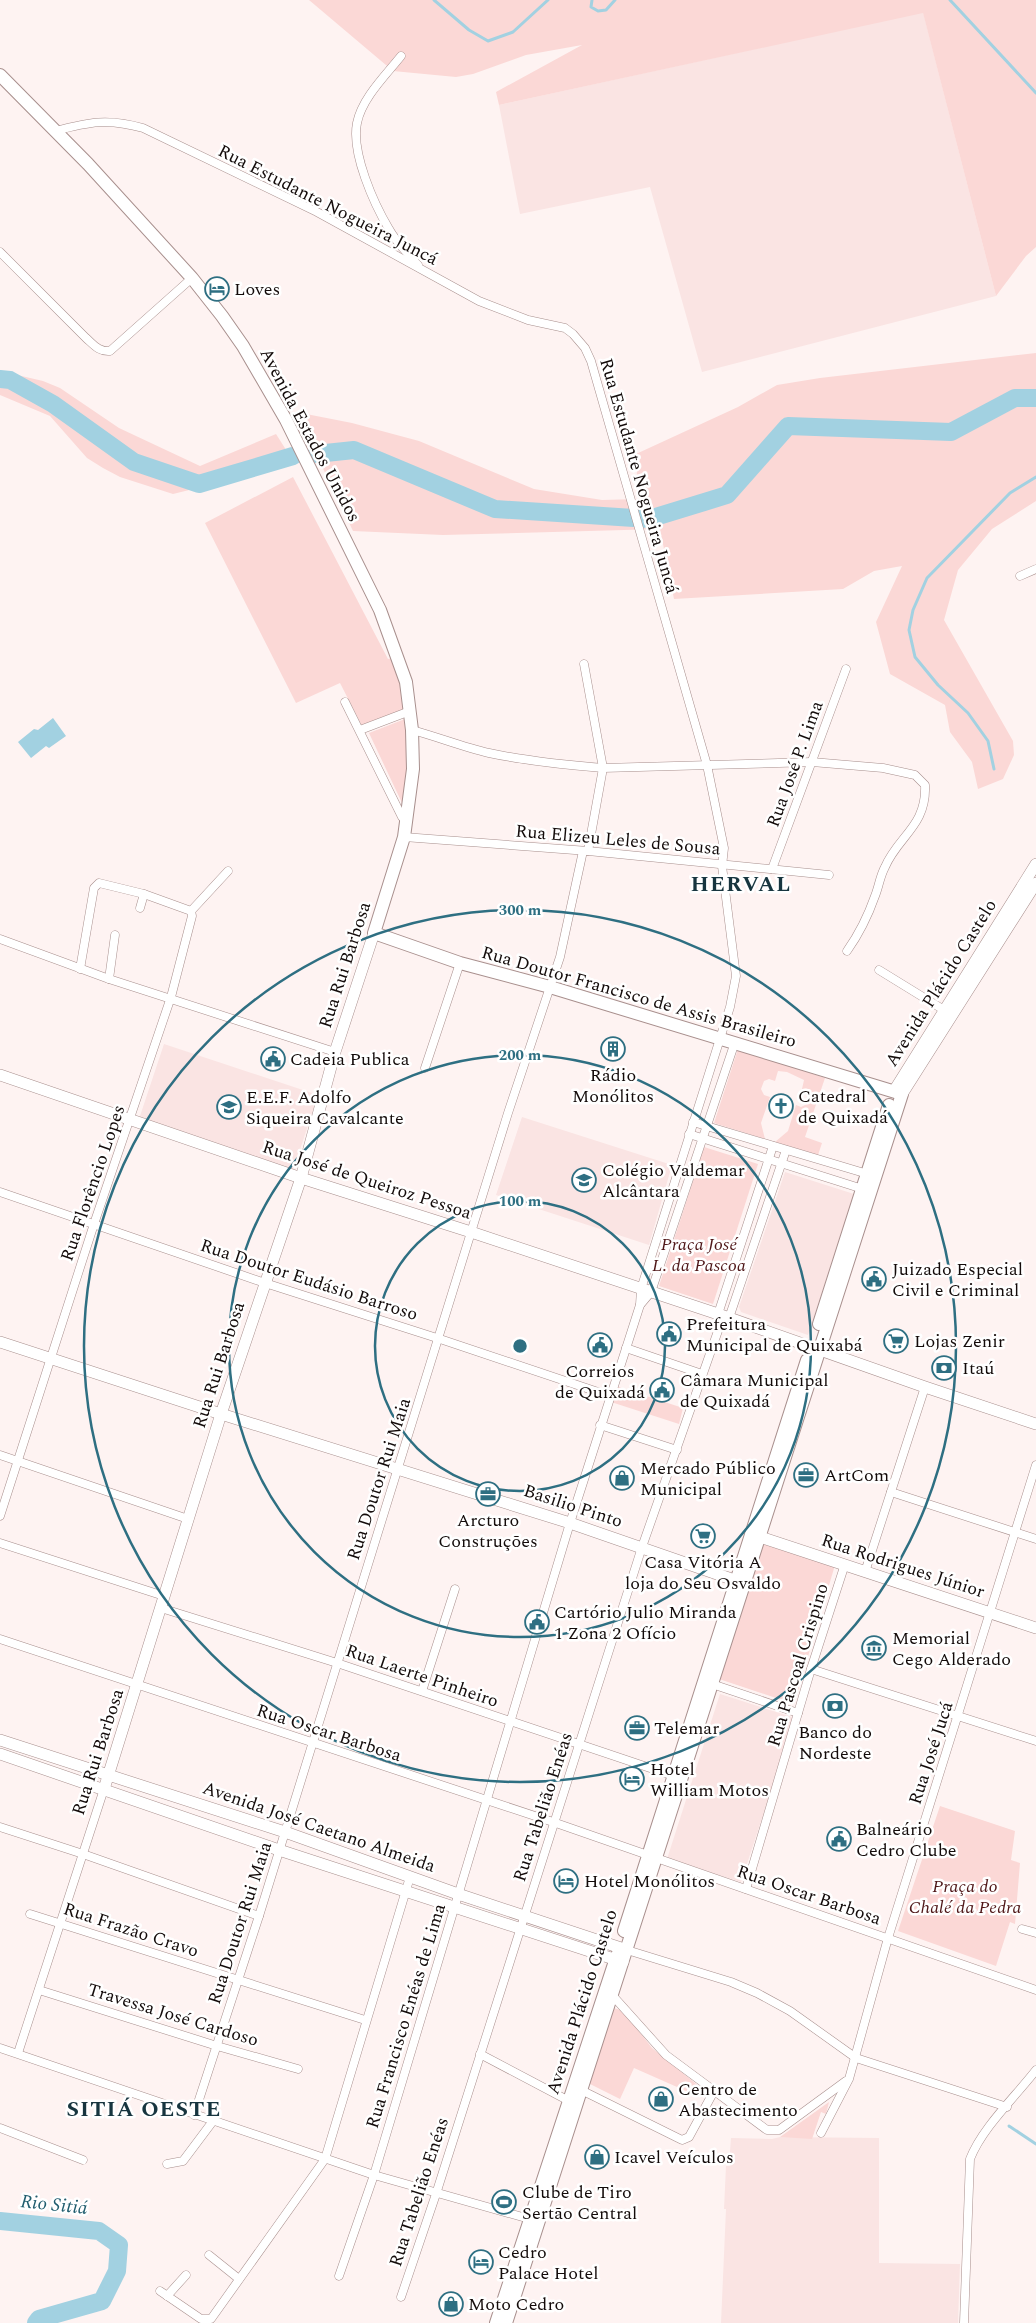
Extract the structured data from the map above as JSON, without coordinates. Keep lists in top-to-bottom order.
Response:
{
  "streets": {
    "main road": [
      "Avenida Estados Unidos",
      "Rua Rui Barbosa",
      "Avenida Plácido Castelo",
      "Rua Doutor Francisco de Assis Brasileiro",
      "Rua José de Queiroz Pessoa",
      "Basilio Pinto",
      "Rua Rodrigues Júnior",
      "Avenida José Caetano Almeida"
    ],
    "street": [
      "Rua Estudante Nogueira Juncá",
      "Rua José P. Lima",
      "Rua Elizeu Leles de Sousa",
      "Rua Florêncio Lopes",
      "Rua Doutor Eudásio Barroso",
      "Rua Doutor Rui Maia",
      "Rua Pascoal Crispino",
      "Rua Laerte Pinheiro",
      "Rua Oscar Barbosa",
      "Rua José Jucá",
      "Rua Tabelião Enéas",
      "Rua Frazão Cravo",
      "Travessa José Cardoso",
      "Rua Francisco Enéas de Lima"
    ]
  },
  "crossings": [
    ["Rua Estudante Nogueira Juncá", "Avenida Estados Unidos"],
    ["Rua Estudante Nogueira Juncá", "Rua Elizeu Leles de Sousa"],
    ["Rua Estudante Nogueira Juncá", "Rua Doutor Francisco de Assis Brasileiro"],
    ["Rua Estudante Nogueira Juncá", "Rua José de Queiroz Pessoa"],
    ["Rua Estudante Nogueira Juncá", "Rua Francisco Enéas de Lima"],
    ["Avenida Estados Unidos", "Rua Rui Barbosa"],
    ["Rua José P. Lima", "Rua Elizeu Leles de Sousa"],
    ["Rua Elizeu Leles de Sousa", "Rua Rui Barbosa"],
    ["Rua Elizeu Leles de Sousa", "Rua Doutor Rui Maia"],
    ["Rua Rui Barbosa", "Rua Doutor Francisco de Assis Brasileiro"],
    ["Rua Rui Barbosa", "Rua José de Queiroz Pessoa"],
    ["Rua Rui Barbosa", "Rua Doutor Eudásio Barroso"],
    ["Rua Rui Barbosa", "Basilio Pinto"],
    ["Rua Rui Barbosa", "Rua Laerte Pinheiro"],
    ["Rua Rui Barbosa", "Rua Oscar Barbosa"],
    ["Rua Rui Barbosa", "Avenida José Caetano Almeida"],
    ["Rua Rui Barbosa", "Rua Frazão Cravo"],
    ["Rua Rui Barbosa", "Travessa José Cardoso"],
    ["Avenida Plácido Castelo", "Rua Doutor Francisco de Assis Brasileiro"],
    ["Avenida Plácido Castelo", "Rua José de Queiroz Pessoa"],
    ["Avenida Plácido Castelo", "Basilio Pinto"],
    ["Avenida Plácido Castelo", "Rua Rodrigues Júnior"],
    ["Avenida Plácido Castelo", "Rua Laerte Pinheiro"],
    ["Avenida Plácido Castelo", "Rua Oscar Barbosa"],
    ["Avenida Plácido Castelo", "Avenida José Caetano Almeida"],
    ["Rua Doutor Francisco de Assis Brasileiro", "Rua Doutor Rui Maia"],
    ["Rua José de Queiroz Pessoa", "Rua Florêncio Lopes"],
    ["Rua José de Queiroz Pessoa", "Rua Doutor Rui Maia"],
    ["Rua José de Queiroz Pessoa", "Rua Tabelião Enéas"],
    ["Rua José de Queiroz Pessoa", "Rua Francisco Enéas de Lima"],
    ["Rua Florêncio Lopes", "Rua Doutor Eudásio Barroso"],
    ["Rua Florêncio Lopes", "Basilio Pinto"],
    ["Rua Doutor Eudásio Barroso", "Rua Doutor Rui Maia"],
    ["Rua Doutor Eudásio Barroso", "Rua Francisco Enéas de Lima"],
    ["Rua Doutor Rui Maia", "Basilio Pinto"],
    ["Rua Doutor Rui Maia", "Rua Laerte Pinheiro"],
    ["Rua Doutor Rui Maia", "Rua Oscar Barbosa"],
    ["Rua Doutor Rui Maia", "Avenida José Caetano Almeida"],
    ["Rua Doutor Rui Maia", "Rua Frazão Cravo"],
    ["Rua Doutor Rui Maia", "Travessa José Cardoso"],
    ["Basilio Pinto", "Rua Tabelião Enéas"],
    ["Basilio Pinto", "Rua Francisco Enéas de Lima"],
    ["Rua Rodrigues Júnior", "Rua Pascoal Crispino"],
    ["Rua Rodrigues Júnior", "Rua José Jucá"],
    ["Rua Pascoal Crispino", "Rua Oscar Barbosa"],
    ["Rua Laerte Pinheiro", "Rua Tabelião Enéas"],
    ["Rua Laerte Pinheiro", "Rua Francisco Enéas de Lima"],
    ["Rua Oscar Barbosa", "Rua José Jucá"],
    ["Rua Oscar Barbosa", "Rua Tabelião Enéas"],
    ["Rua Oscar Barbosa", "Rua Francisco Enéas de Lima"],
    ["Rua Tabelião Enéas", "Avenida José Caetano Almeida"],
    ["Avenida José Caetano Almeida", "Rua Francisco Enéas de Lima"]
  ],
  "districts": ["HERVAL", "SITIÁ OESTE"],
  "water": ["Rio Sitiá"],
  "parks": ["Praça José L. da Pascoa", "Praça do Chalé da Pedra"],
  "places": {
    "hotel": [
      "Loves",
      "Hotel William Motos",
      "Hotel Monólitos",
      "Cedro Palace Hotel"
    ],
    "building": ["Rádio Monólitos"],
    "public building": [
      "Cadeia Publica",
      "Juizado Especial Civil e Criminal",
      "Prefeitura Municipal de Quixabá",
      "Correios de Quixadá",
      "Câmara Municipal de Quixadá",
      "Cartório Julio Miranda 1 Zona 2 Ofício",
      "Balneário Cedro Clube"
    ],
    "church": ["Catedral de Quixadá"],
    "school or university": ["E.E.F. Adolfo Siqueira Cavalcante", "Colégio Valdemar Alcântara"],
    "supermarket": ["Lojas Zenir", "Casa Vitória A loja do Seu Osvaldo"],
    "bank": ["Itaú", "Banco do Nordeste"],
    "office": ["ArtCom", "Arcturo Construções", "Telemar"],
    "shop": [
      "Mercado Público Municipal",
      "Centro de Abastecimento",
      "Icavel Veículos",
      "Moto Cedro"
    ],
    "museum": ["Memorial Cego Alderado"],
    "sports": ["Clube de Tiro Sertão Central"]
  },
  "rings": ["300 m", "200 m", "100 m"]
}
